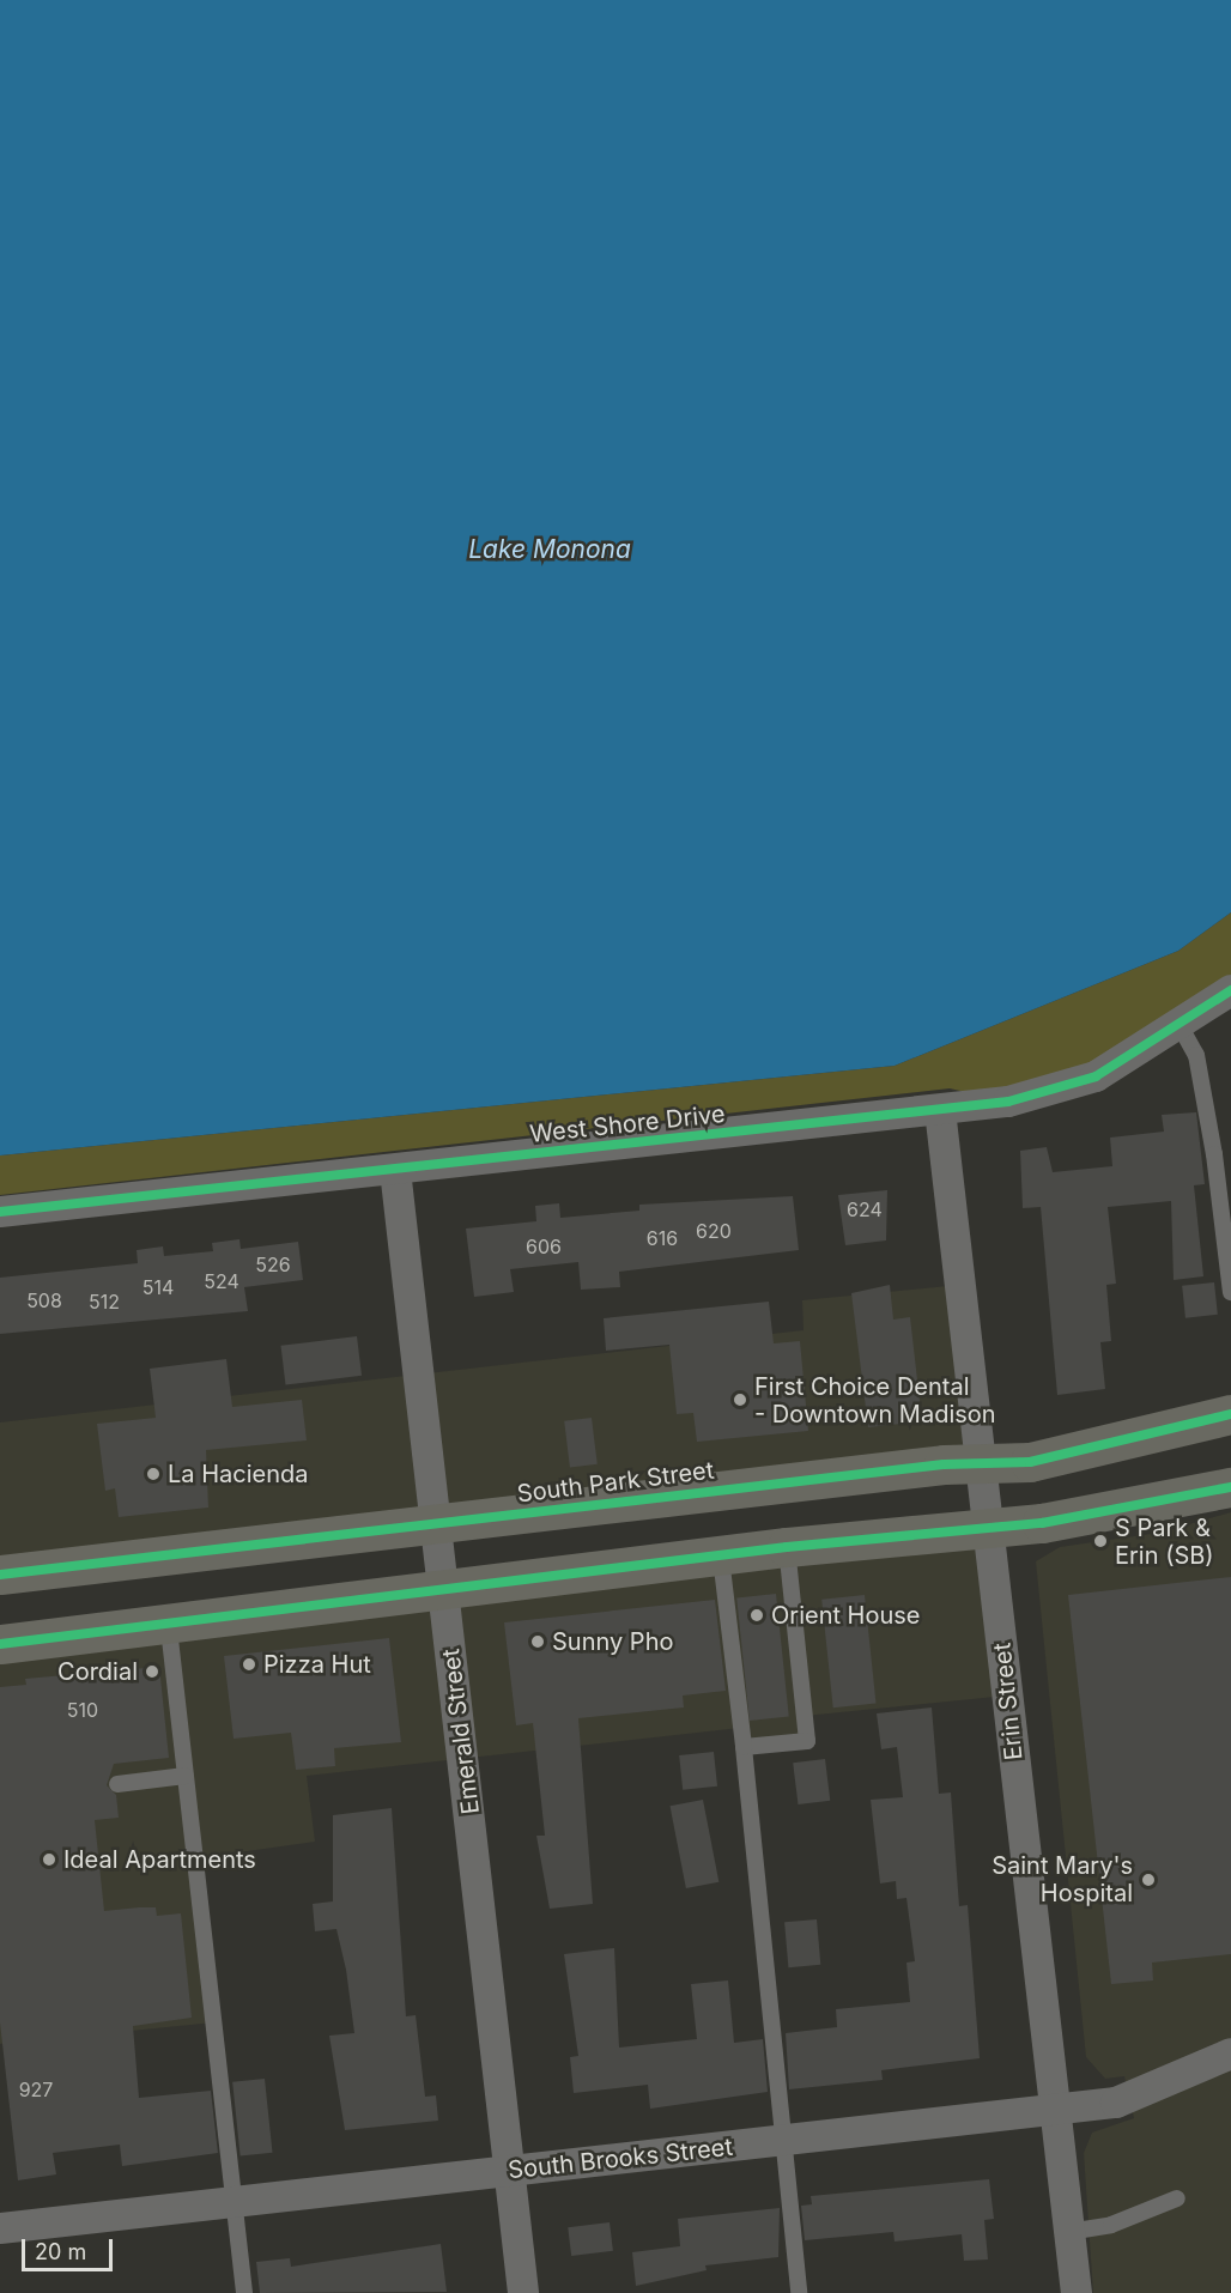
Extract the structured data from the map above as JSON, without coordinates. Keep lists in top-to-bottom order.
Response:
{
  "streets": {
    "main road": ["South Park Street"],
    "street": [
      "West Shore Drive",
      "Erin Street",
      "Emerald Street",
      "South Brooks Street"
    ]
  },
  "crossings": [
    ["West Shore Drive", "Erin Street"],
    ["West Shore Drive", "Emerald Street"],
    ["South Park Street", "Erin Street"],
    ["South Park Street", "Emerald Street"],
    ["Erin Street", "South Brooks Street"],
    ["Emerald Street", "South Brooks Street"]
  ],
  "water": ["Lake Monona"],
  "places": [
    "First Choice Dental - Downtown Madison",
    "La Hacienda",
    "S Park & Erin (SB)",
    "Orient House",
    "Sunny Pho",
    "Pizza Hut",
    "Cordial",
    "Ideal Apartments",
    "Saint Mary's Hospital"
  ],
  "house_numbers": [
    "624",
    "620",
    "616",
    "606",
    "526",
    "524",
    "514",
    "508",
    "512",
    "510",
    "927"
  ],
  "scale_bar": "20 m"
}
